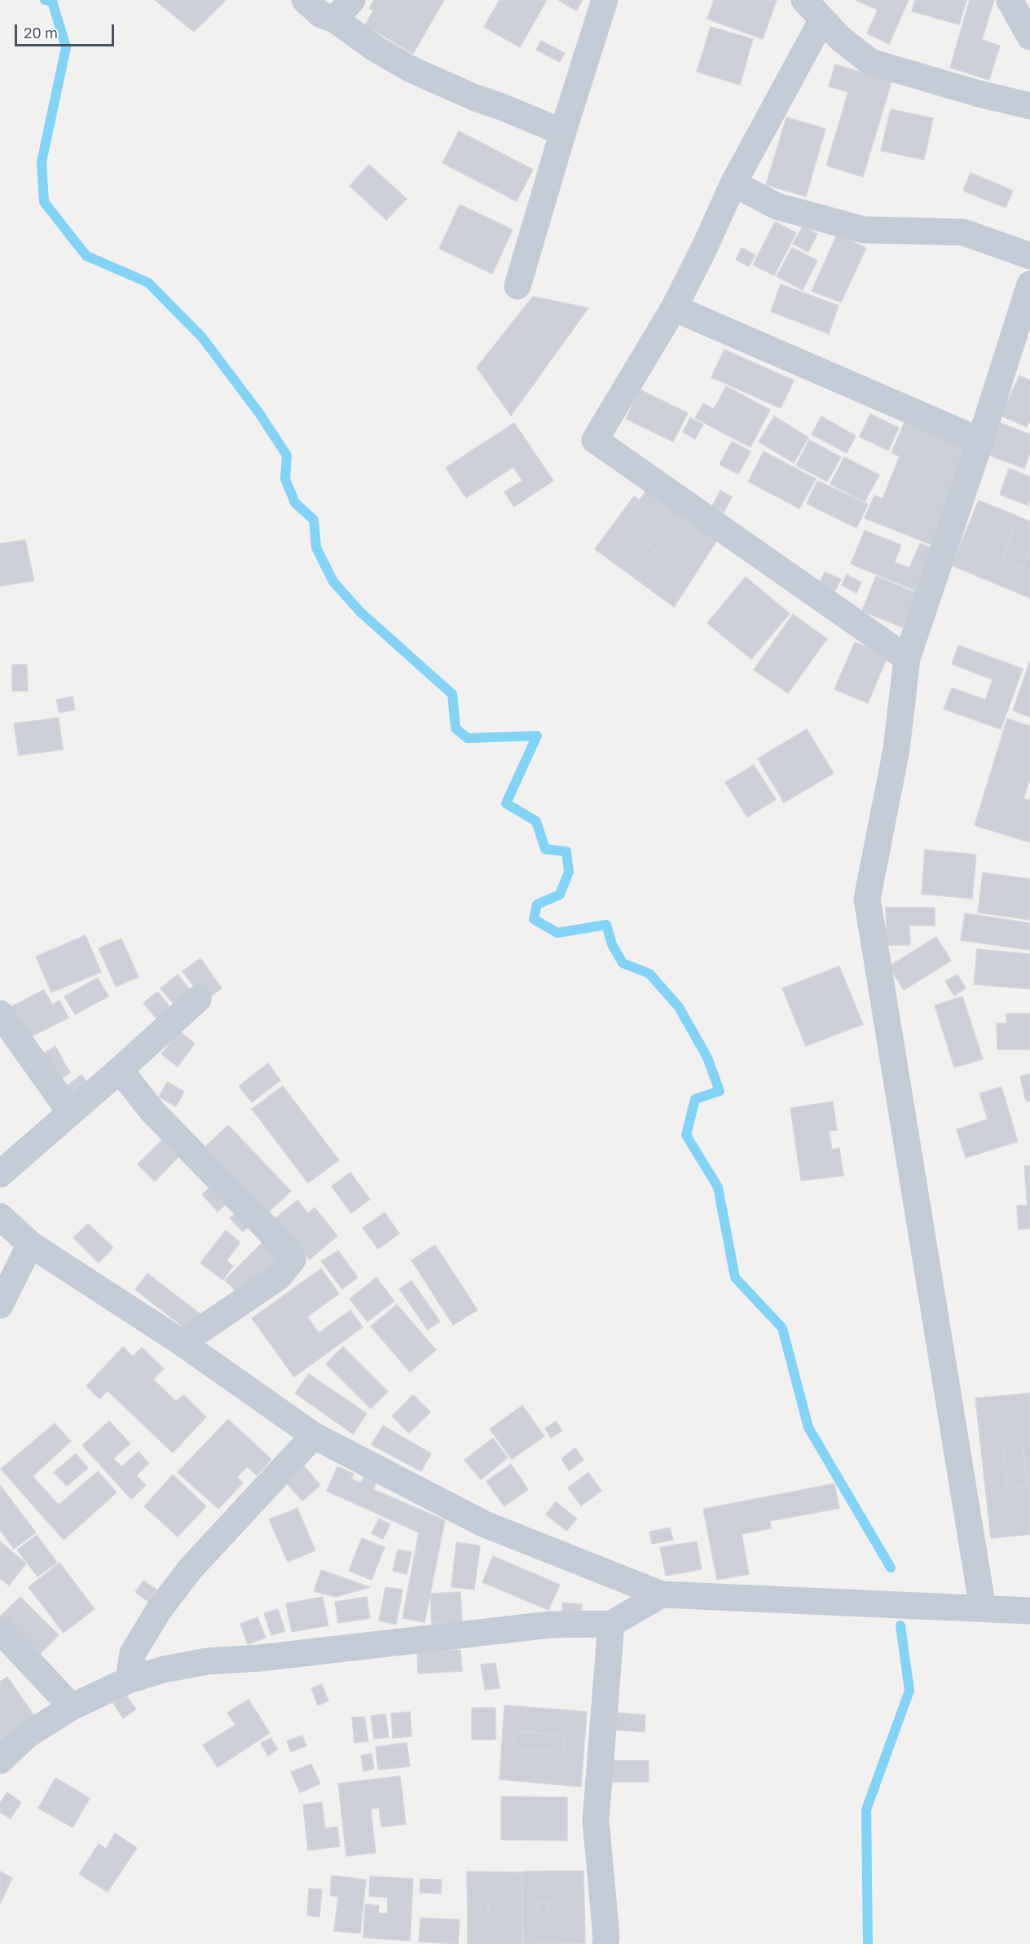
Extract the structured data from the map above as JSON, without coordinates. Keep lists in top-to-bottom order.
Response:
{
  "scale_bar": "20 m"
}
